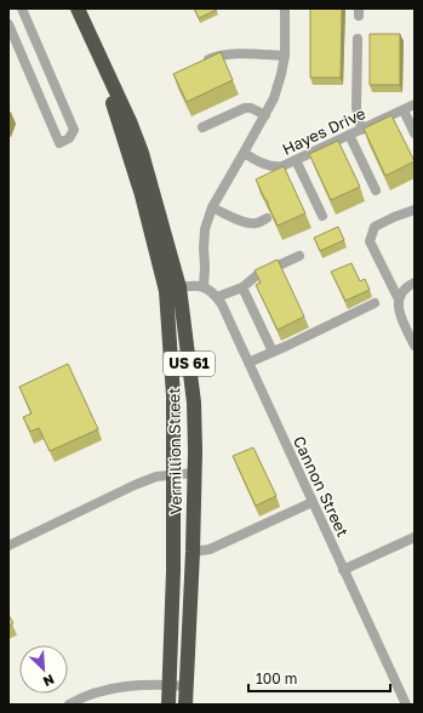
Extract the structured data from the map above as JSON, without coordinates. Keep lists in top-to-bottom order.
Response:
{
  "streets": {
    "highway": ["US 61", "Vermillion Street"],
    "street": ["Hayes Drive", "Cannon Street"]
  },
  "scale_bar": "100 m",
  "north": "bottom right"
}
